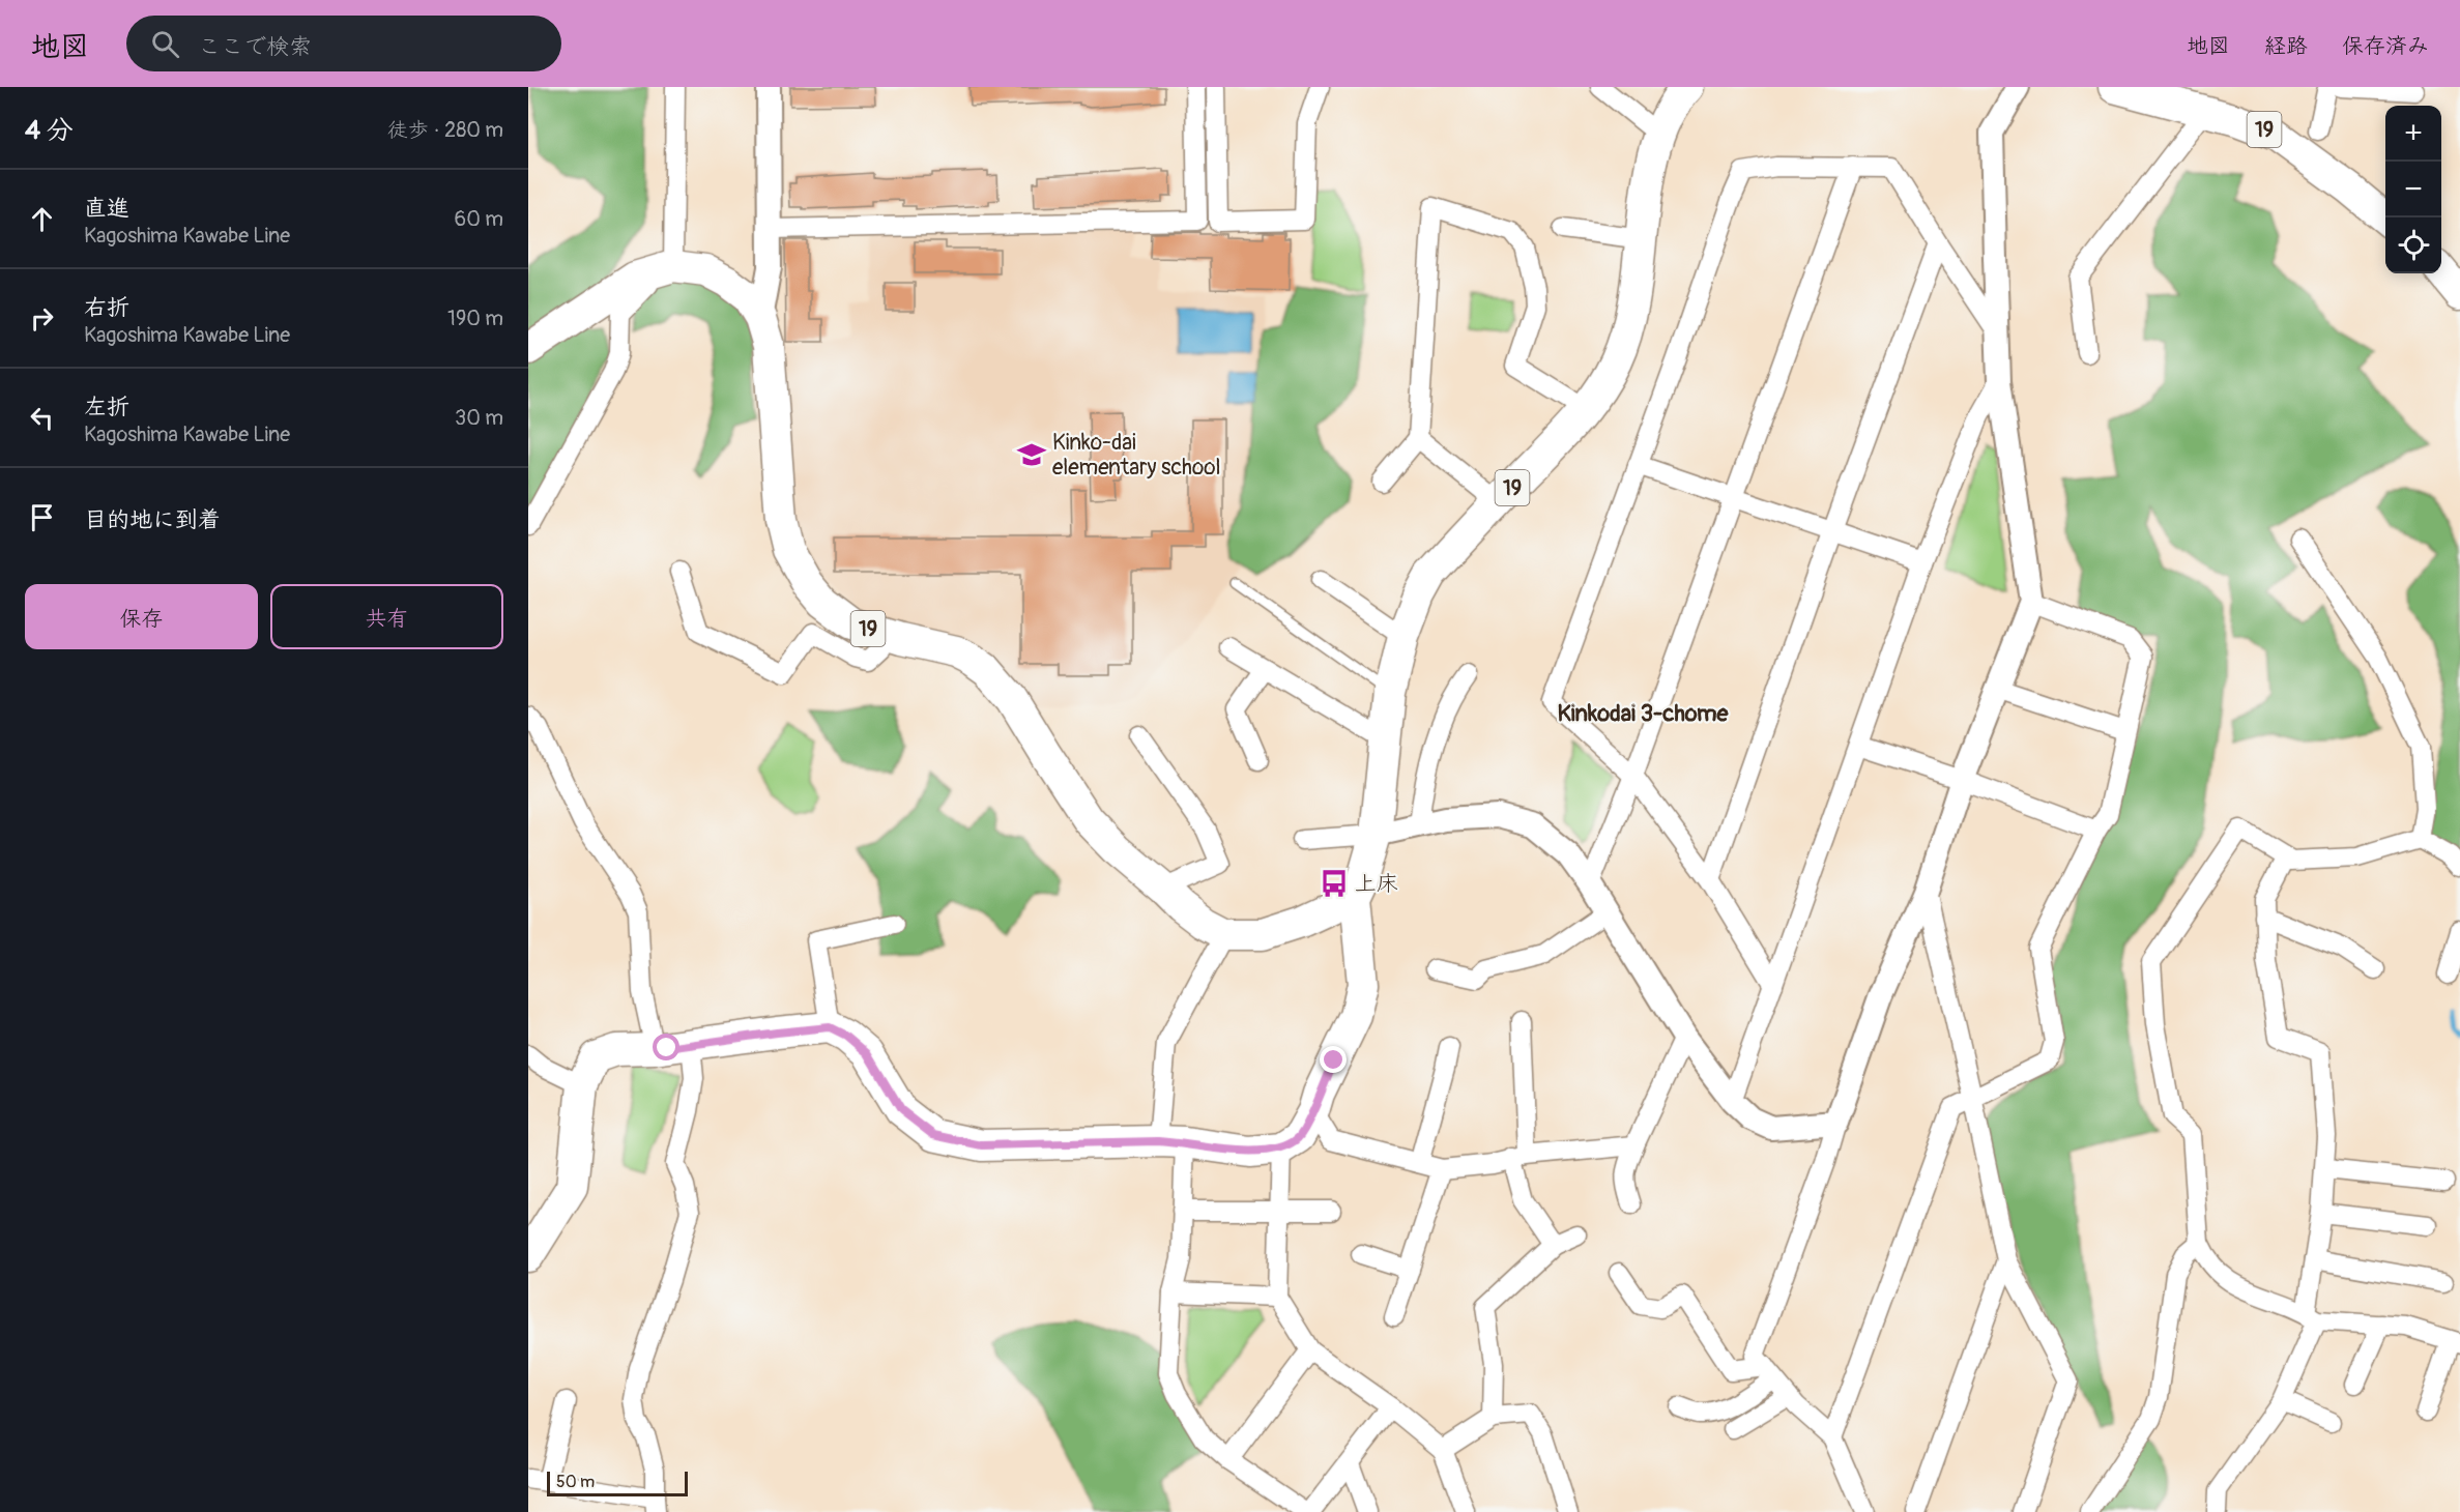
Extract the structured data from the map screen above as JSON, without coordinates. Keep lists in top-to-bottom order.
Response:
{
  "streets": {
    "main road": ["19"]
  },
  "districts": ["Kinkodai 3-chome"],
  "places": {
    "school or university": ["Kinko-dai elementary school"],
    "bus stop": ["上床"]
  },
  "scale_bar": "50 m",
  "page": {
    "header": "地図",
    "search": "ここで検索",
    "nav": ["地図", "経路", "保存済み"],
    "heading": ["4 分", "徒歩 · 280 m"],
    "map_buttons": ["+", "−"],
    "list": [
      ["直進", "Kagoshima Kawabe Line", "60 m"],
      ["右折", "Kagoshima Kawabe Line", "190 m"],
      ["左折", "Kagoshima Kawabe Line", "30 m"],
      "目的地に到着"
    ],
    "buttons": ["保存", "共有"],
    "scale": "50 m"
  }
}
